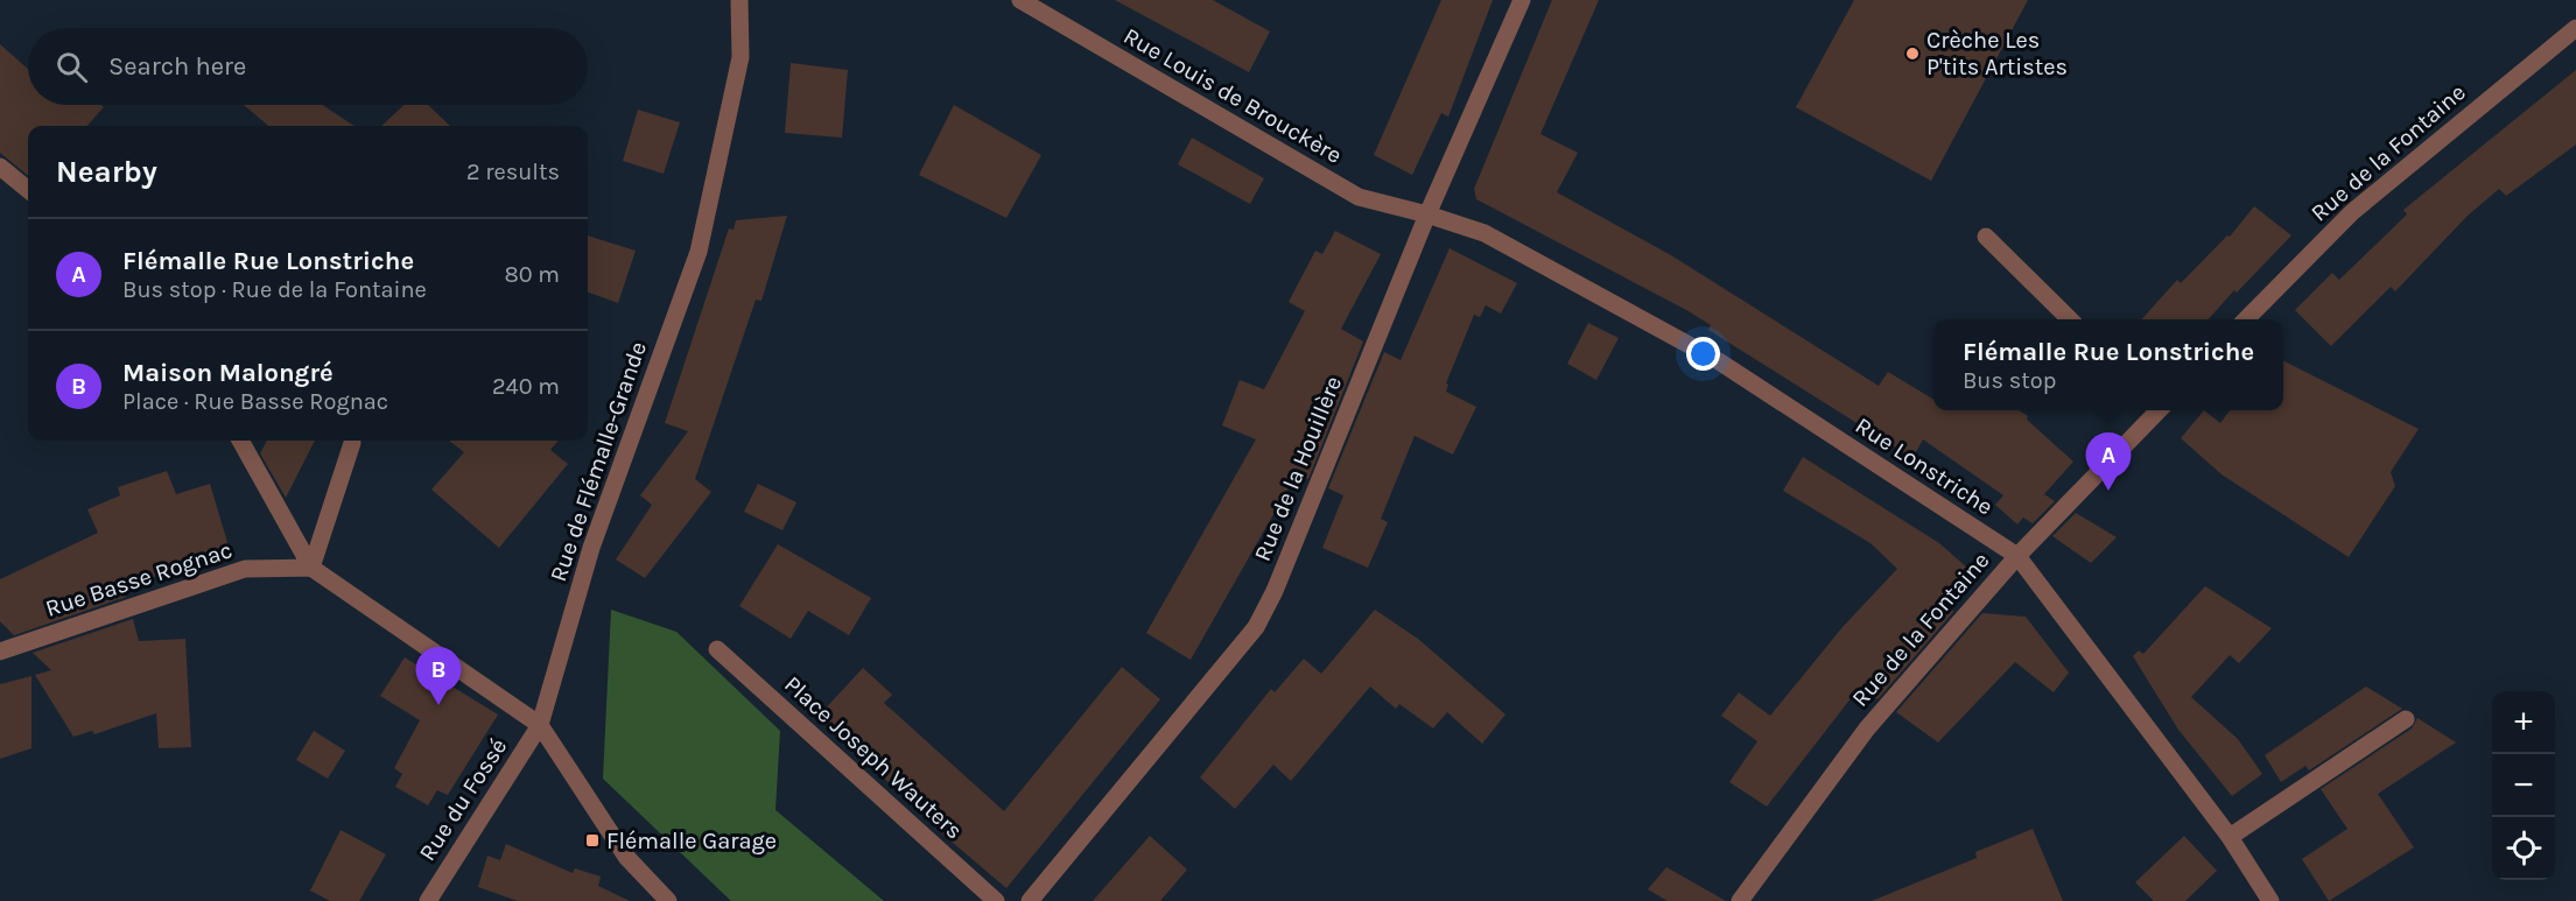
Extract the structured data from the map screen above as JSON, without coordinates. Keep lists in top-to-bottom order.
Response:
{
  "streets": {
    "street": [
      "Rue Louis de Brouckère",
      "Rue de la Fontaine",
      "Rue de Flémalle-Grande",
      "Rue Lonstriche",
      "Rue de la Houillère",
      "Rue Basse Rognac",
      "Place Joseph Wauters",
      "Rue du Fossé"
    ]
  },
  "crossings": [
    ["Rue Louis de Brouckère", "Rue Lonstriche"],
    ["Rue Louis de Brouckère", "Rue de la Houillère"],
    ["Rue de la Fontaine", "Rue Lonstriche"],
    ["Rue de Flémalle-Grande", "Rue du Fossé"],
    ["Rue Lonstriche", "Rue de la Houillère"]
  ],
  "places": {
    "other": ["Crèche Les P'tits Artistes"],
    "transit": ["Flémalle Garage"]
  },
  "page": {
    "search": "Search here",
    "heading": ["Nearby", "2 results"],
    "list": [
      {
        "mark": "A",
        "name": "Flémalle Rue Lonstriche",
        "note": "Bus stop · Rue de la Fontaine",
        "value": "80 m"
      },
      {
        "mark": "B",
        "name": "Maison Malongré",
        "note": "Place · Rue Basse Rognac",
        "value": "240 m"
      }
    ],
    "popup": ["Flémalle Rue Lonstriche", "Bus stop"],
    "pins": ["A", "B"],
    "map_buttons": ["+", "−"]
  }
}
